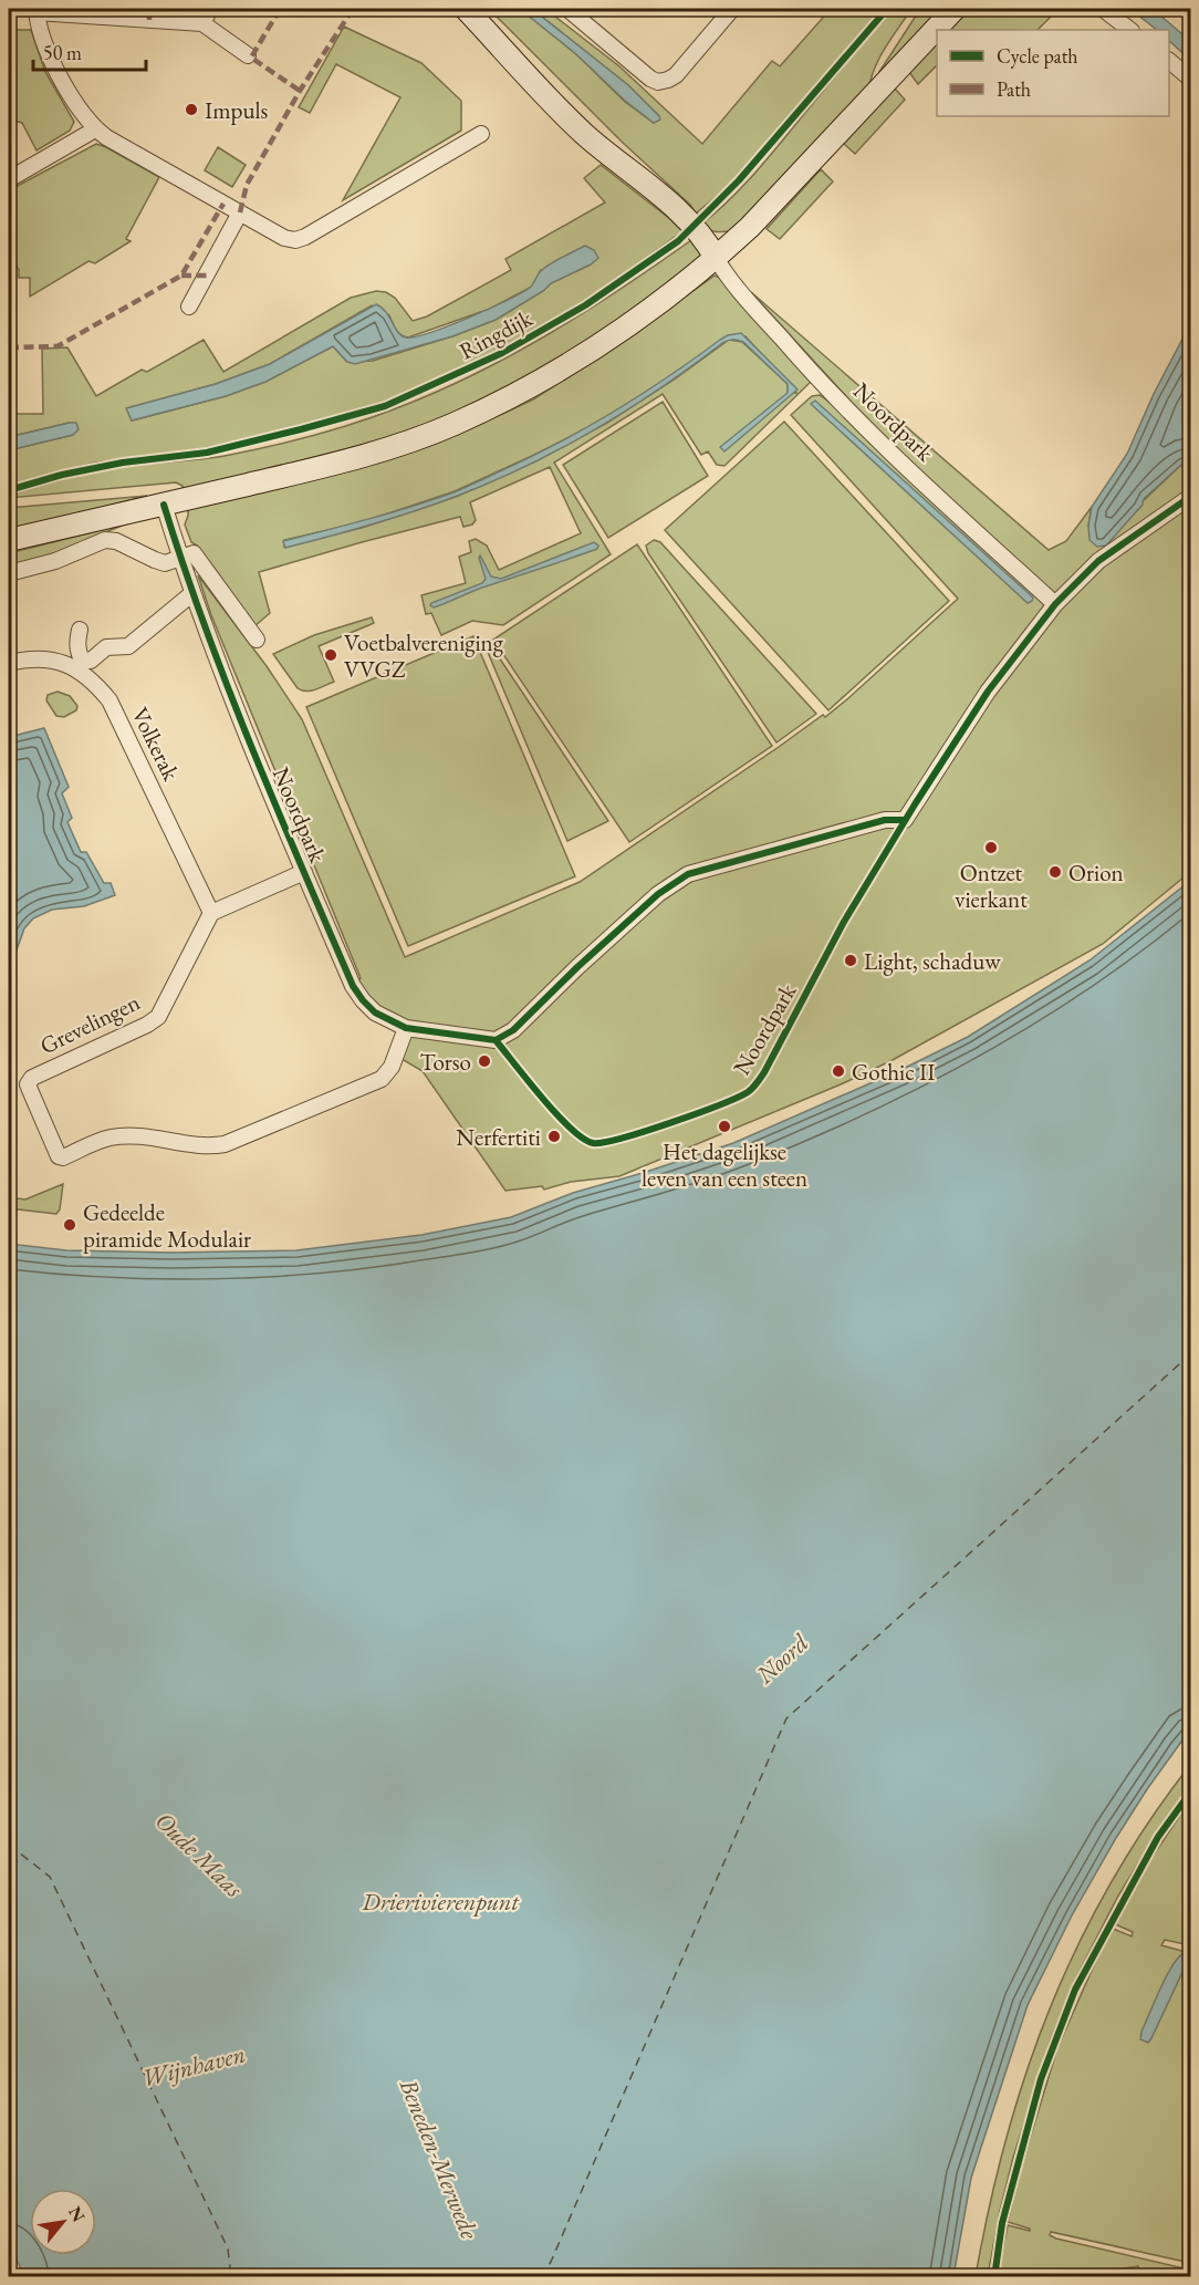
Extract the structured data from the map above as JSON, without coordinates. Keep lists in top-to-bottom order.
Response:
{
  "streets": {
    "street": ["Noordpark", "Volkerak", "Grevelingen"],
    "cycle path": ["Ringdijk"]
  },
  "crossings": [
    ["Noordpark", "Grevelingen"],
    ["Volkerak", "Grevelingen"]
  ],
  "water": [
    "Noord",
    "Oude Maas",
    "Drierivierenpunt",
    "Wijnhaven",
    "Beneden-Merwede"
  ],
  "places": [
    "Impuls",
    "Voetbalvereniging VVGZ",
    "Ontzet vierkant",
    "Orion",
    "Light, schaduw",
    "Torso",
    "Gothic II",
    "Het dagelijkse leven van een steen",
    "Nerfertiti",
    "Gedeelde piramide Modulair"
  ],
  "legend": ["Cycle path", "Path"],
  "scale_bar": "50 m",
  "north": "top right"
}
